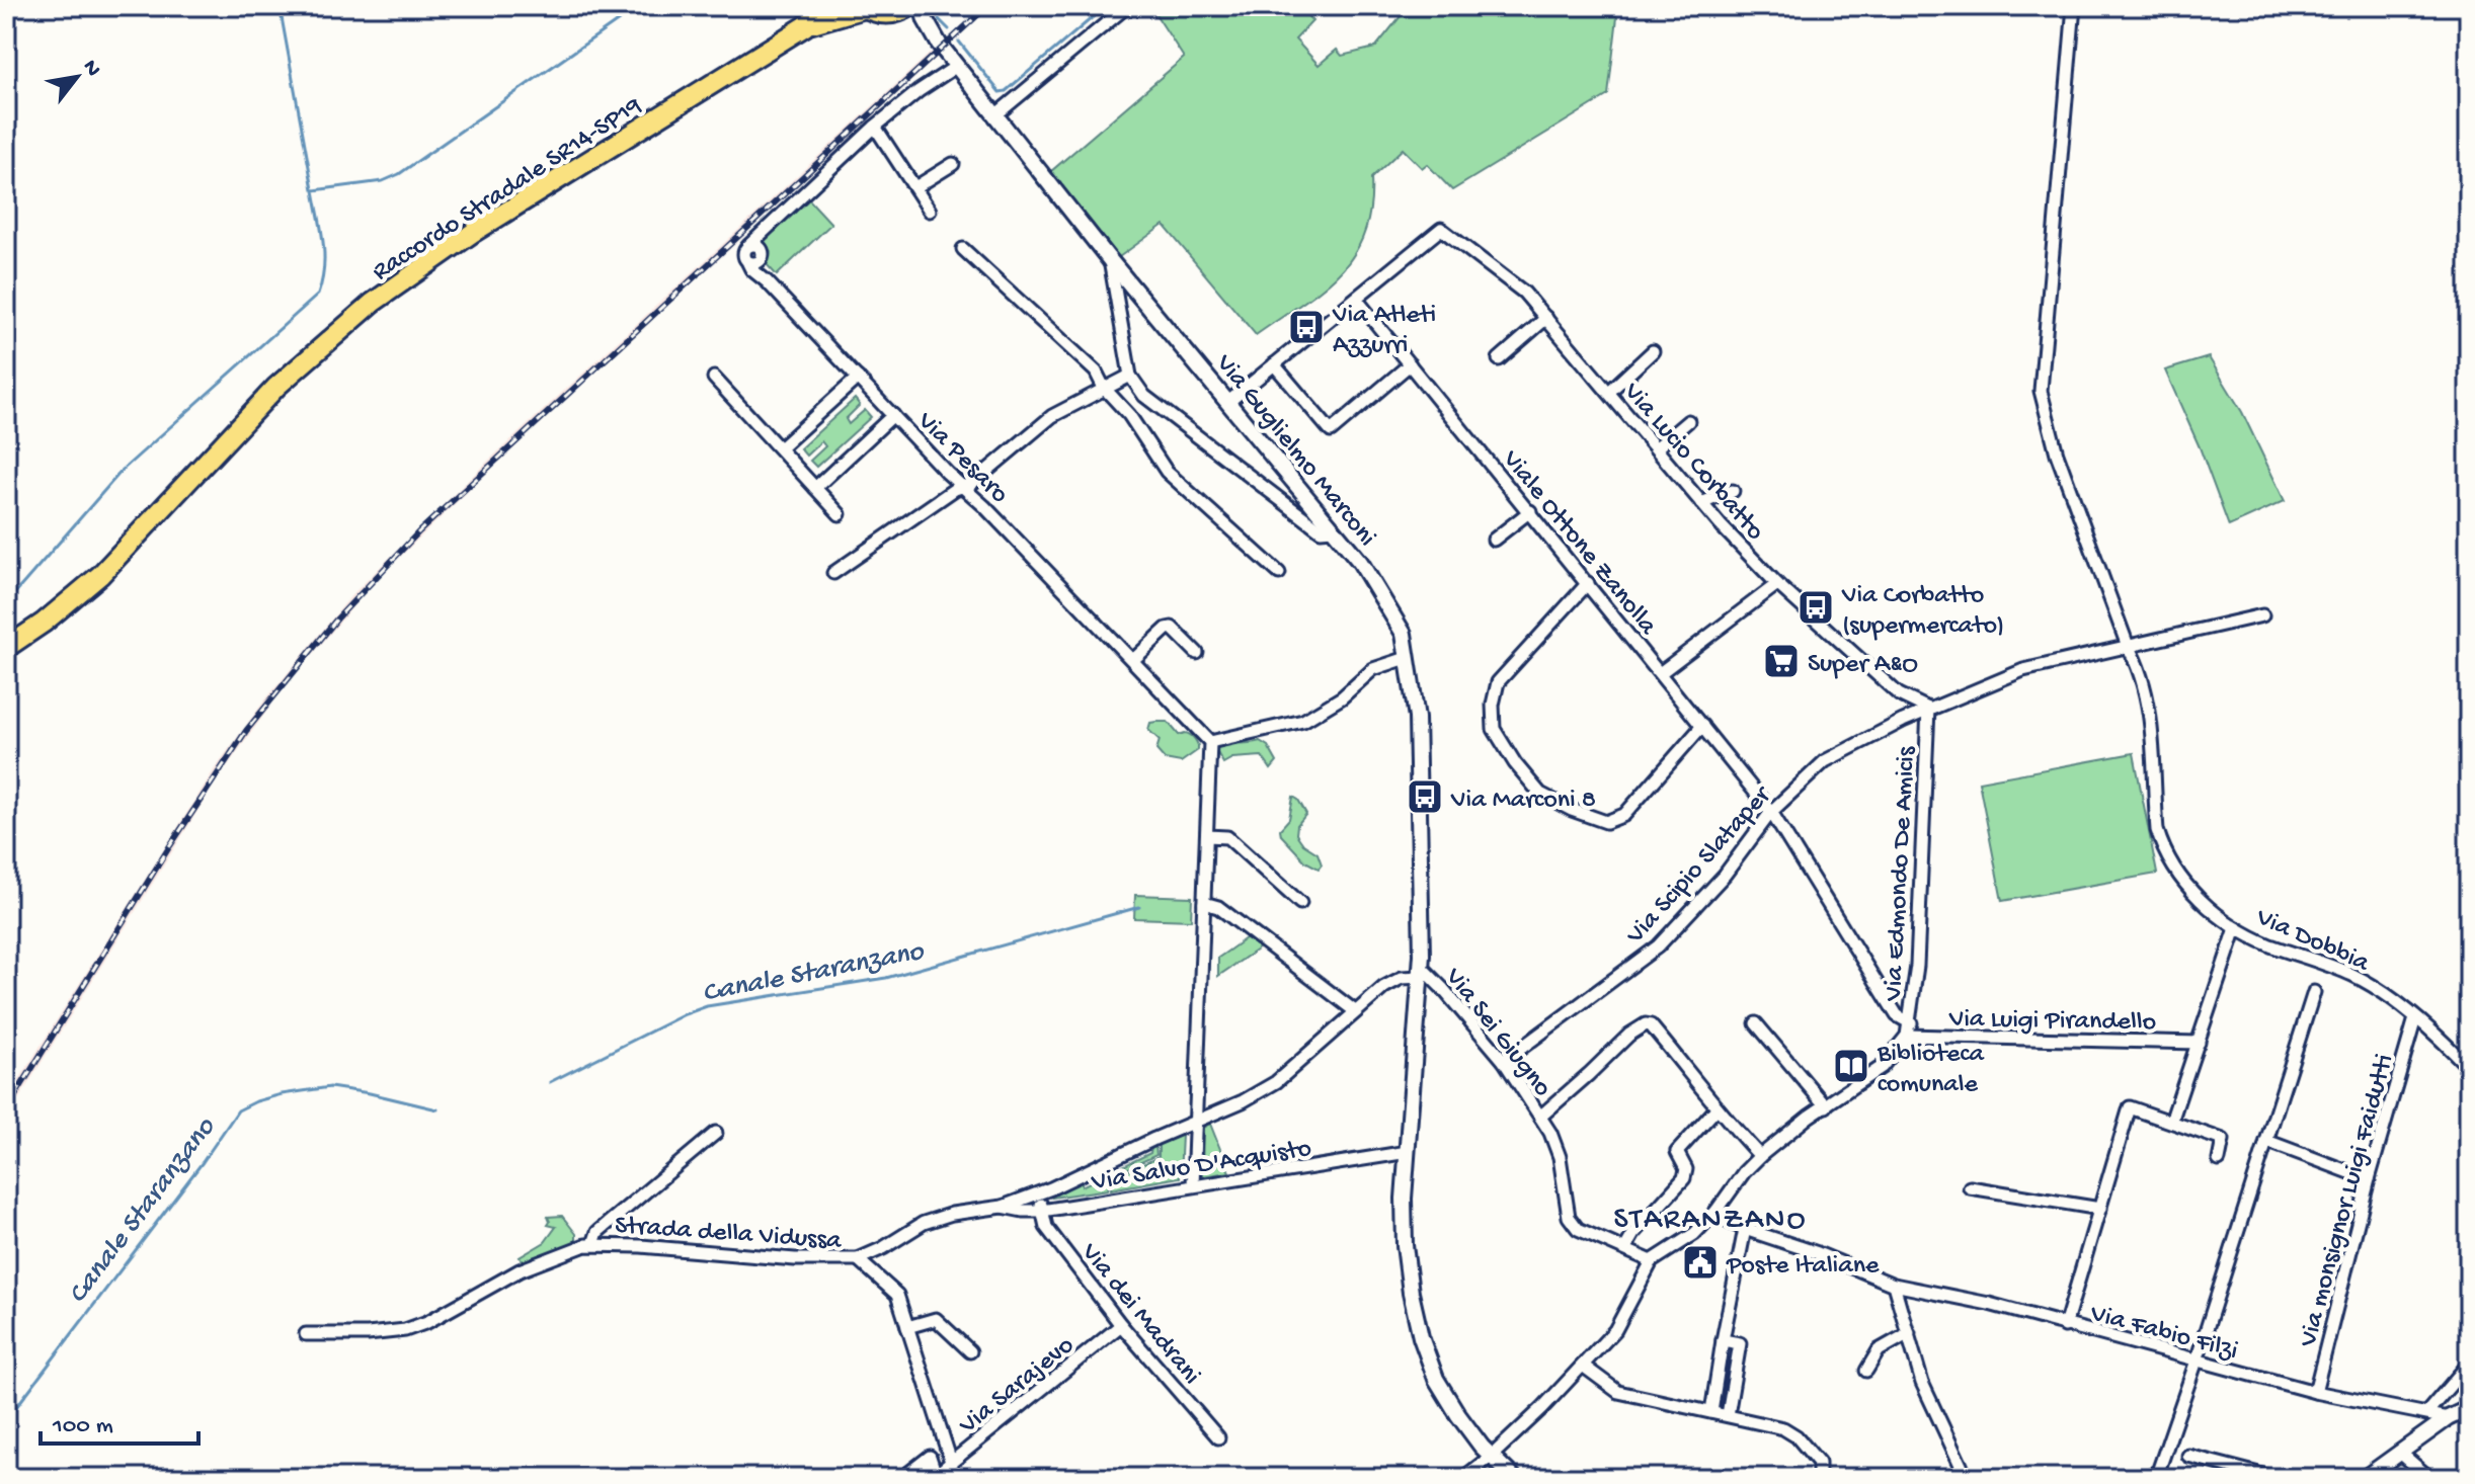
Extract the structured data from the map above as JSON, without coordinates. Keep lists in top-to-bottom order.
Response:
{
  "streets": {
    "main road": ["Raccordo Stradale SR14-SP19"],
    "street": [
      "Via Guglielmo Marconi",
      "Via Pesaro",
      "Via Lucio Corbatto",
      "Viale Ottone Zanolla",
      "Via Scipio Slataper",
      "Via Edmondo De Amicis",
      "Via Dobbia",
      "Via Luigi Pirandello",
      "Via Sei Giugno",
      "Via Salvo D'Acquisto",
      "Via monsignor Luigi Faidutti",
      "Strada della Vidussa",
      "Via dei Madrani",
      "Via Fabio Filzi",
      "Via Sarajevo"
    ]
  },
  "crossings": [
    ["Raccordo Stradale SR14-SP19", "Via Guglielmo Marconi"],
    ["Via Guglielmo Marconi", "Via Sei Giugno"],
    ["Via Guglielmo Marconi", "Via Salvo D'Acquisto"],
    ["Via Guglielmo Marconi", "Strada della Vidussa"],
    ["Via Lucio Corbatto", "Viale Ottone Zanolla"],
    ["Via Lucio Corbatto", "Via Scipio Slataper"],
    ["Via Lucio Corbatto", "Via Edmondo De Amicis"],
    ["Viale Ottone Zanolla", "Via Scipio Slataper"],
    ["Viale Ottone Zanolla", "Via Edmondo De Amicis"],
    ["Viale Ottone Zanolla", "Via Luigi Pirandello"],
    ["Via Scipio Slataper", "Via Edmondo De Amicis"],
    ["Via Scipio Slataper", "Via Sei Giugno"],
    ["Via Edmondo De Amicis", "Via Dobbia"],
    ["Via Edmondo De Amicis", "Via Luigi Pirandello"],
    ["Via Edmondo De Amicis", "Via Sei Giugno"],
    ["Via Edmondo De Amicis", "Via Fabio Filzi"],
    ["Via Dobbia", "Via monsignor Luigi Faidutti"],
    ["Via Sei Giugno", "Strada della Vidussa"],
    ["Via Salvo D'Acquisto", "Strada della Vidussa"],
    ["Via Salvo D'Acquisto", "Via dei Madrani"],
    ["Via monsignor Luigi Faidutti", "Via Fabio Filzi"],
    ["Via dei Madrani", "Via Sarajevo"]
  ],
  "districts": ["STARANZANO"],
  "water": ["Canale Staranzano"],
  "places": {
    "bus stop": ["Via Atleti Azzurri", "Via Corbatto (supermercato)", "Via Marconi 8"],
    "supermarket": ["Super A&O"],
    "library": ["Biblioteca comunale"],
    "public building": ["Poste Italiane"]
  },
  "scale_bar": "100 m",
  "north": "top right"
}
